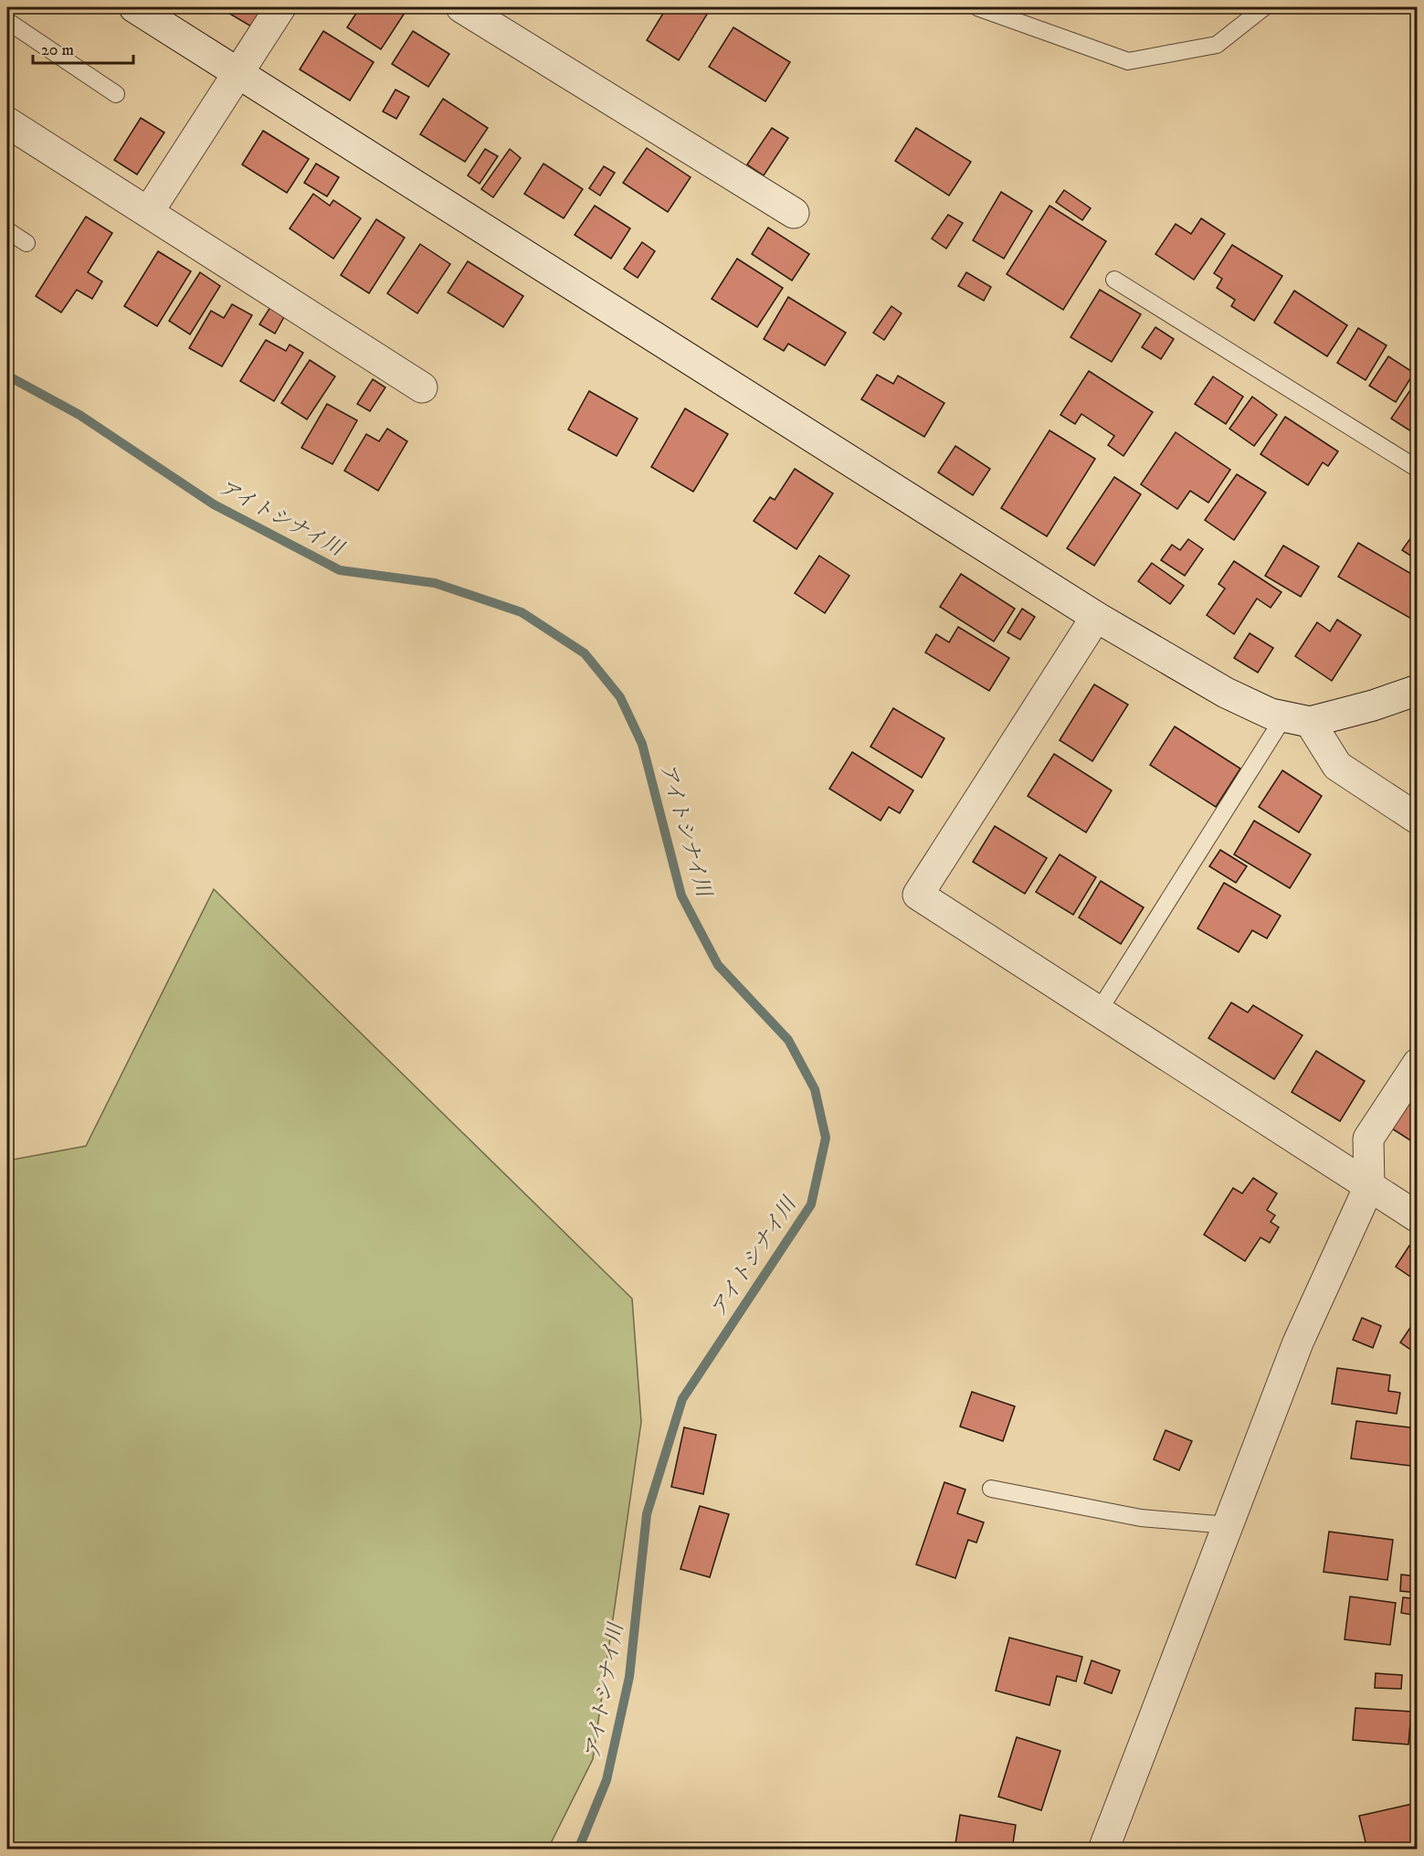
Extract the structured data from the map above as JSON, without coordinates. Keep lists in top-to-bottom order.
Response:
{
  "water": ["アイトシナイ川"],
  "scale_bar": "20 m"
}
